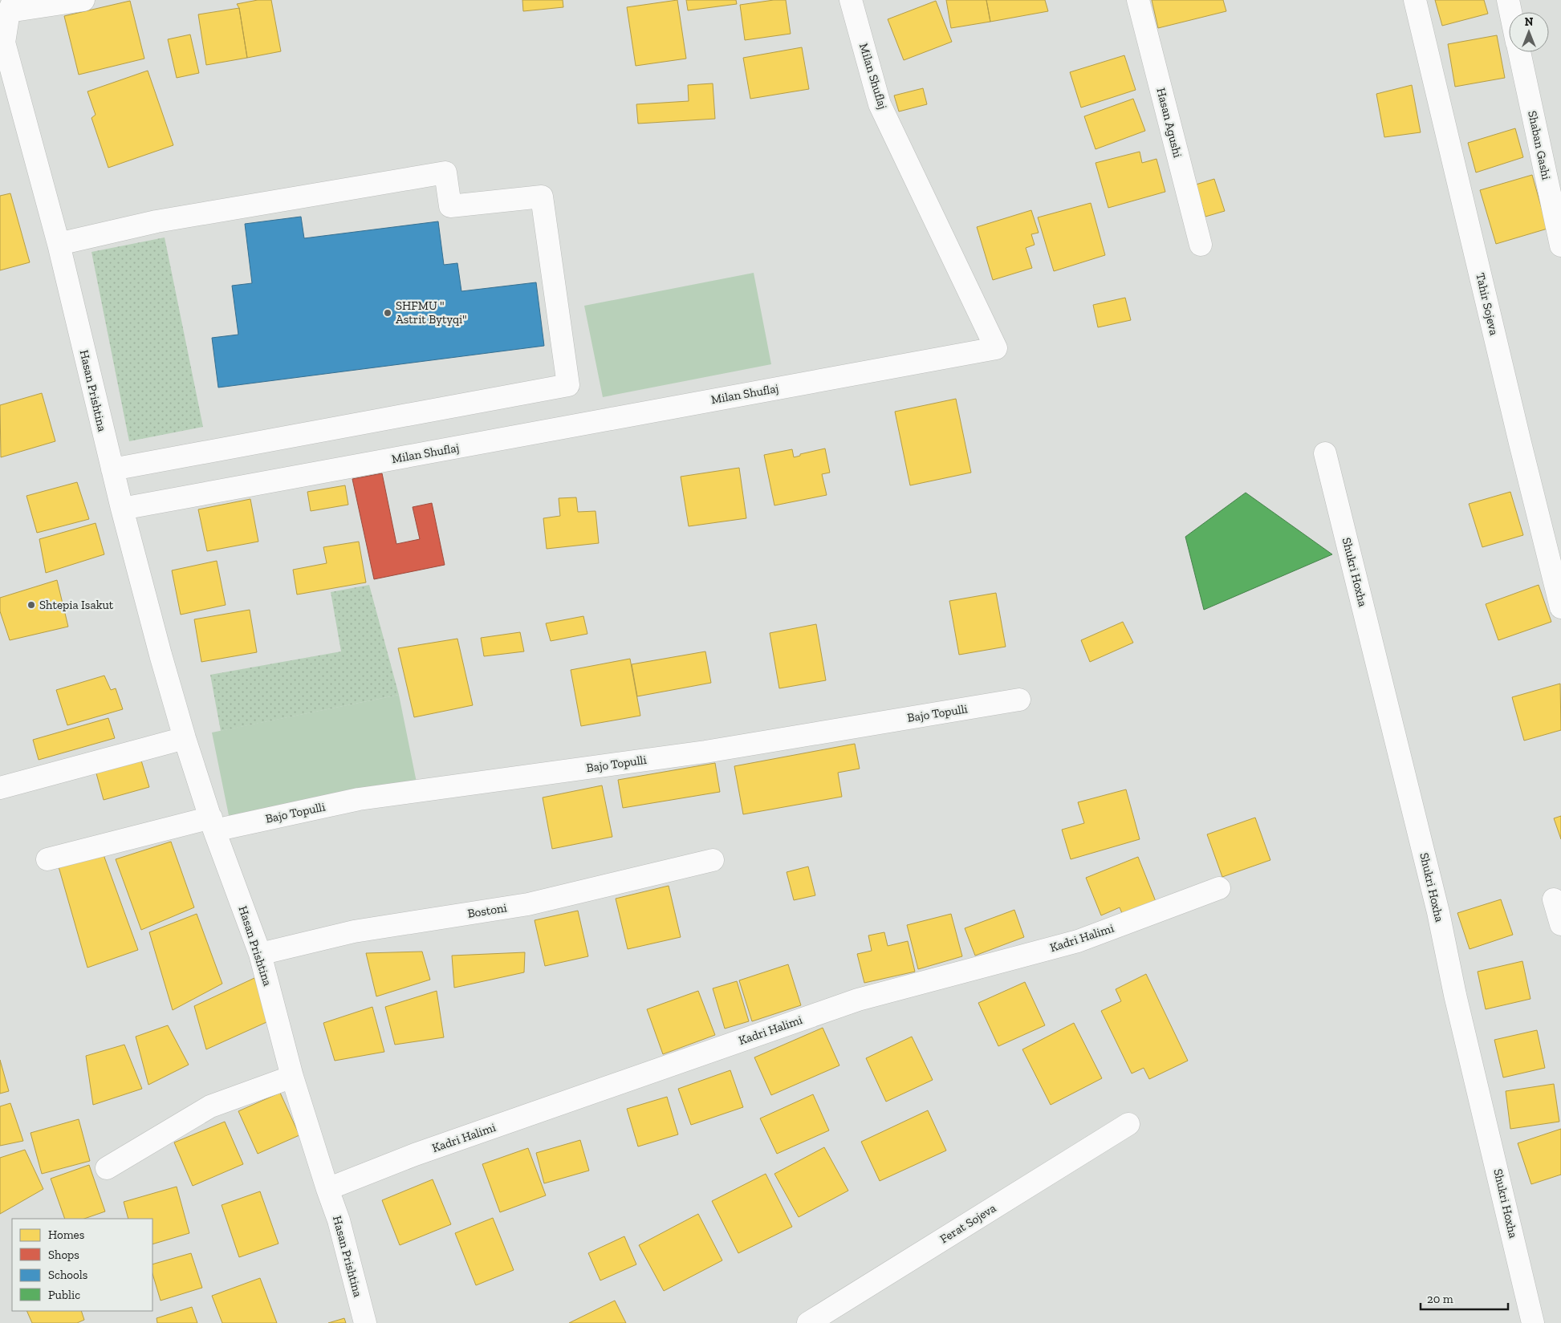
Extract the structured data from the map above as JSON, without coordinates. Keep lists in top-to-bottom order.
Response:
{
  "streets": {
    "street": [
      "Milan Shuflaj",
      "Hasan Agushi",
      "Shaban Gashi",
      "Tahir Sojeva",
      "Hasan Prishtina",
      "Shukri Hoxha",
      "Bajo Topulli",
      "Bostoni",
      "Kadri Halimi",
      "Ferat Sojeva"
    ]
  },
  "crossings": [
    ["Milan Shuflaj", "Hasan Prishtina"],
    ["Hasan Prishtina", "Bajo Topulli"],
    ["Hasan Prishtina", "Bostoni"],
    ["Hasan Prishtina", "Kadri Halimi"]
  ],
  "places": ["SHFMU \" Astrit Bytyqi\"", "Shtepia Isakut"],
  "legend": [
    "Homes",
    "Shops",
    "Schools",
    "Public"
  ],
  "scale_bar": "20 m",
  "north": "top"
}
